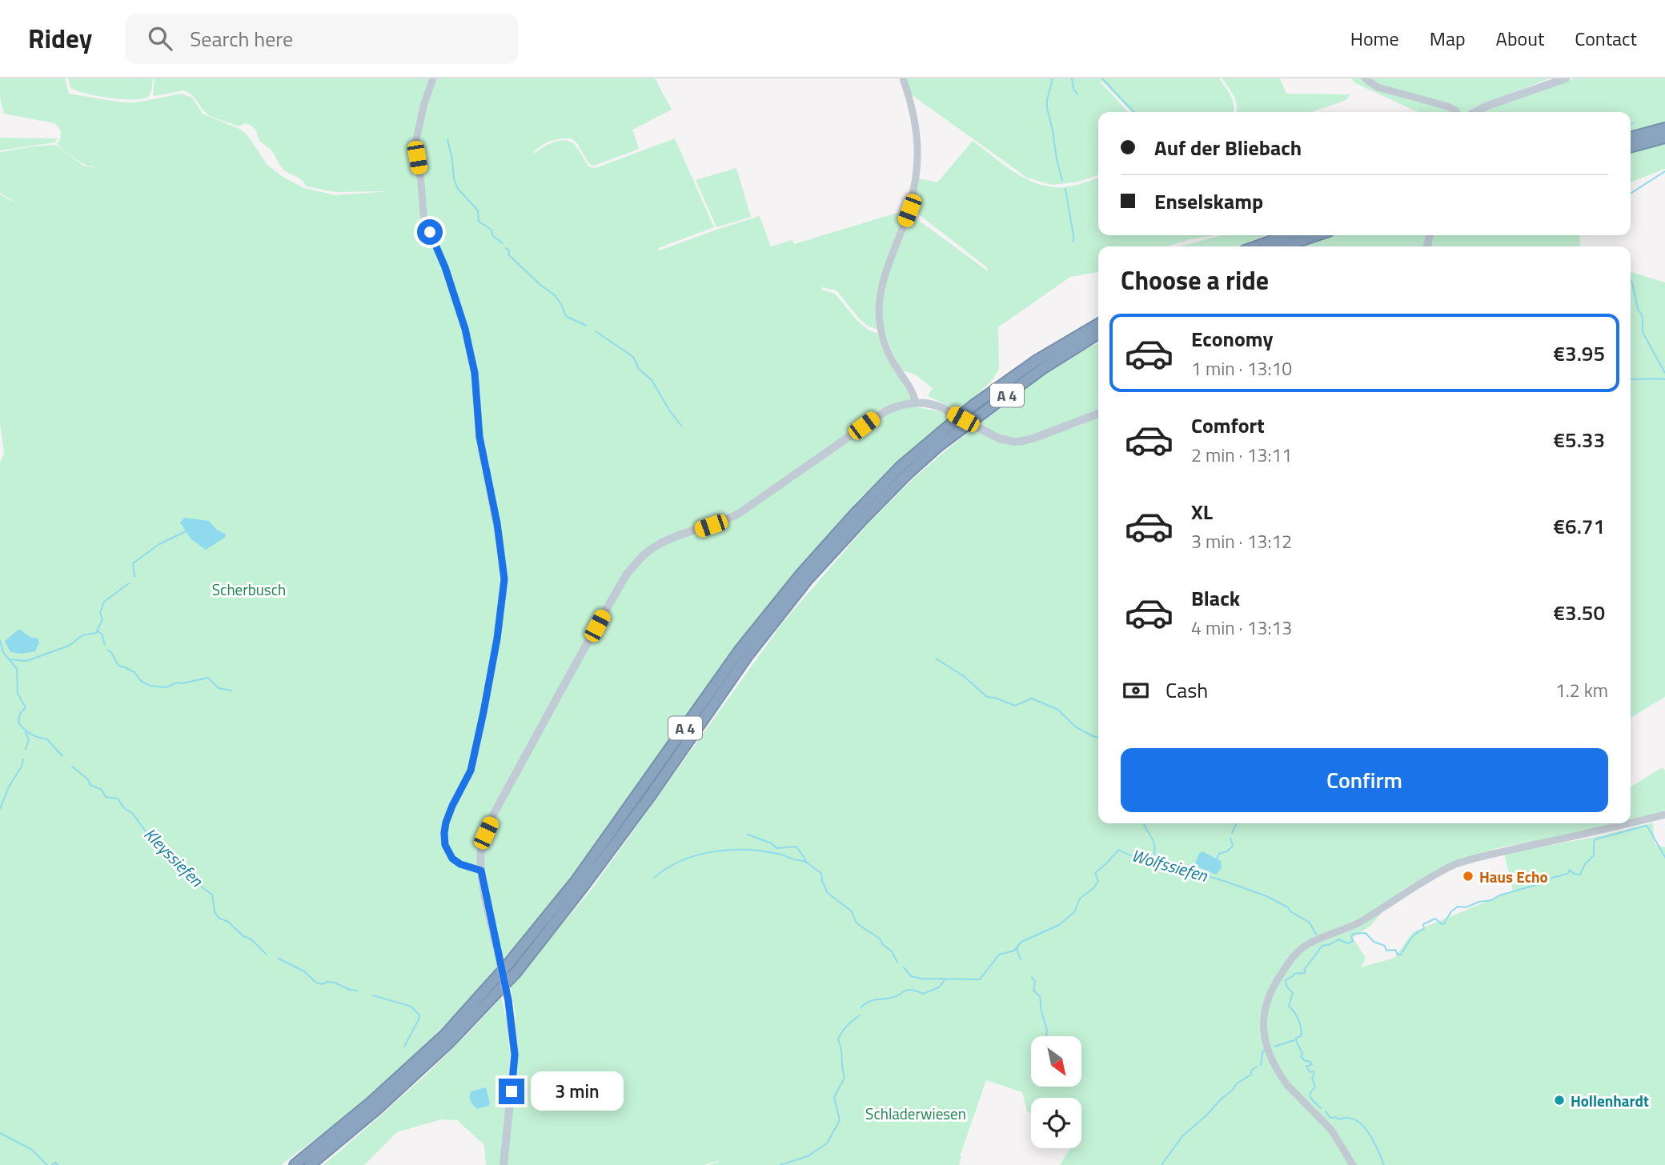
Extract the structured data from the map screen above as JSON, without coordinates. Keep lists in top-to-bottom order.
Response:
{
  "streets": {
    "highway": ["A 4"]
  },
  "water": ["Kleyssiefen", "Wolfssiefen"],
  "parks": ["Scherbusch", "Schladerwiesen"],
  "places": ["Haus Echo", "Hollenhardt"],
  "north": "bottom right",
  "page": {
    "header": "Ridey",
    "search": "Search here",
    "nav": [
      "Home",
      "Map",
      "About",
      "Contact"
    ],
    "banner": ["Auf der Bliebach", "Enselskamp"],
    "heading": "Choose a ride",
    "list": [
      {
        "name": "Economy",
        "note": "1 min · 13:10",
        "value": "€3.95"
      },
      {
        "name": "Comfort",
        "note": "2 min · 13:11",
        "value": "€5.33"
      },
      {
        "name": "XL",
        "note": "3 min · 13:12",
        "value": "€6.71"
      },
      {
        "name": "Black",
        "note": "4 min · 13:13",
        "value": "€3.50"
      }
    ],
    "pay": ["Cash", "1.2 km"],
    "buttons": "Confirm",
    "bubble": "3 min"
  }
}
